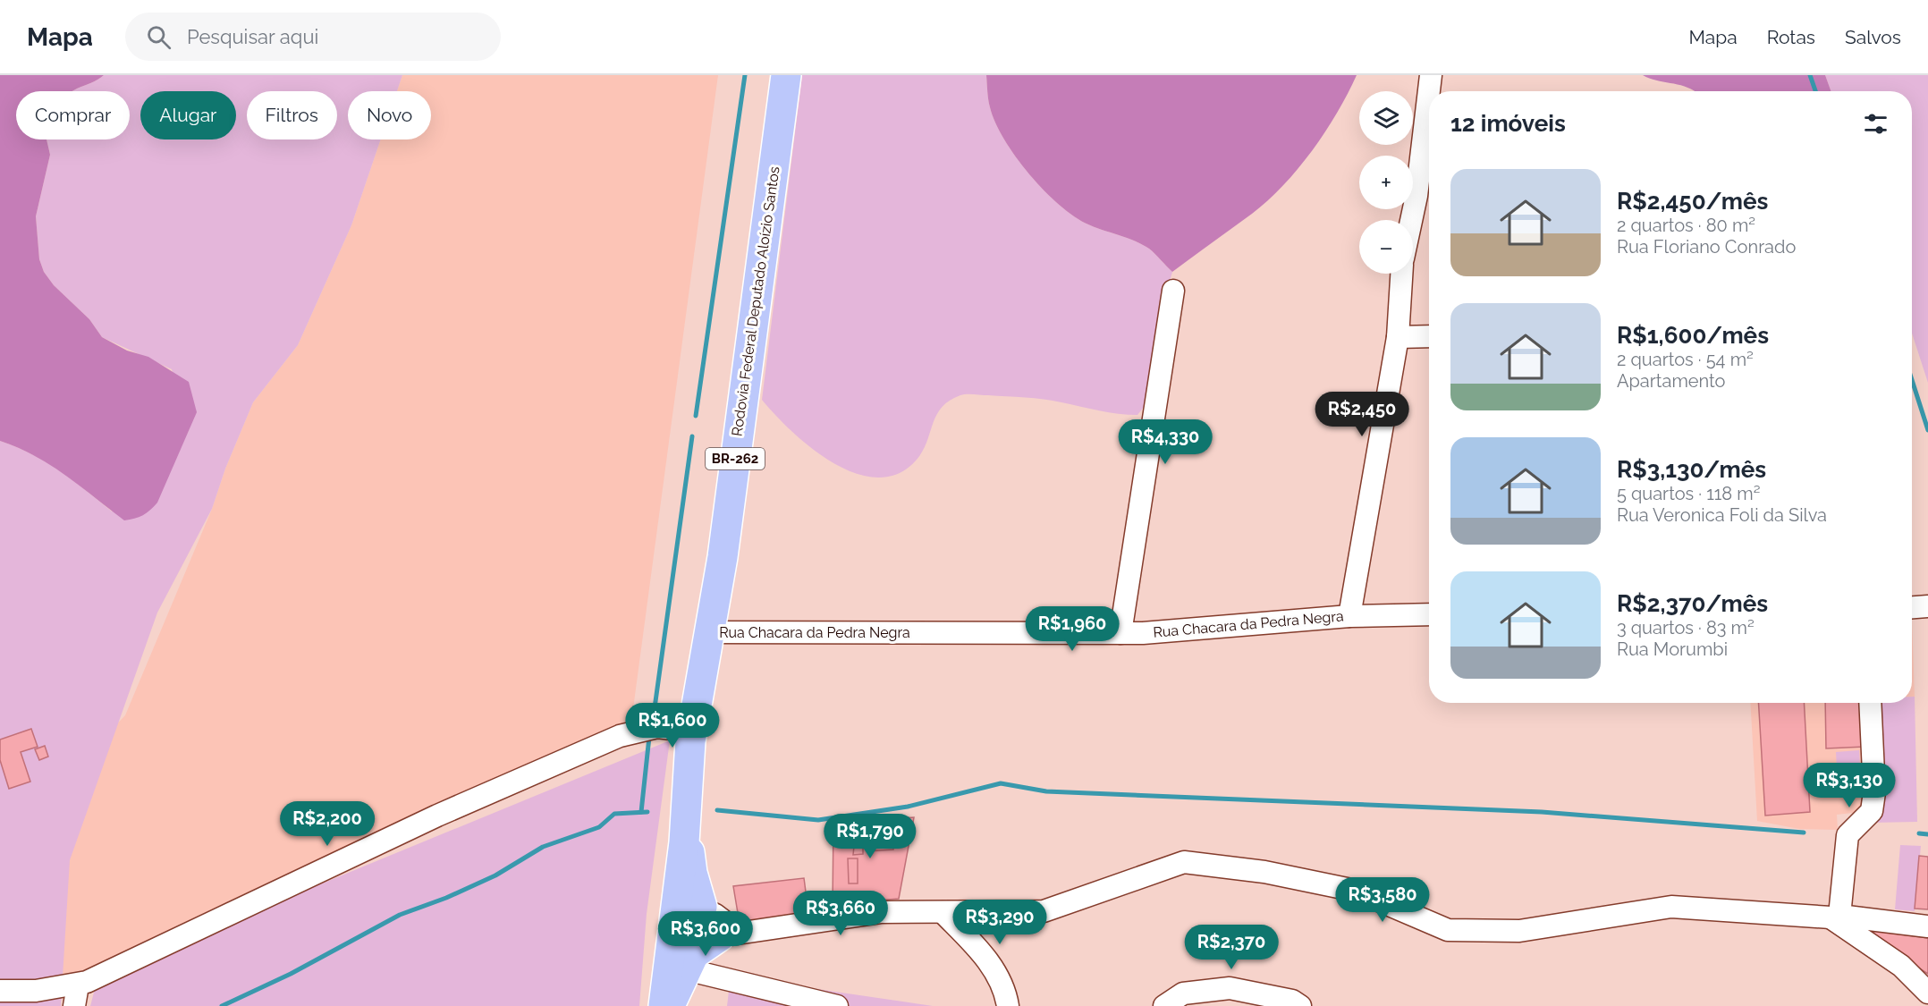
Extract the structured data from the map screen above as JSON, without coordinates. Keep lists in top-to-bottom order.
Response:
{
  "streets": {
    "highway": ["Rodovia Federal Deputado Aloízio Santos", "BR-262"],
    "street": ["Rua Chacara da Pedra Negra"]
  },
  "crossings": [
    ["Rodovia Federal Deputado Aloízio Santos", "Rua Chacara da Pedra Negra"]
  ],
  "page": {
    "header": "Mapa",
    "search": "Pesquisar aqui",
    "nav": ["Mapa", "Rotas", "Salvos"],
    "map_buttons": ["+", "−"],
    "chip": [
      "Comprar",
      "Alugar",
      "Filtros",
      "Novo"
    ],
    "heading": "12 imóveis",
    "list": [
      {
        "name": "R$2,450/mês",
        "note": "2 quartos · 80 m² · Rua Floriano Conrado"
      },
      {
        "name": "R$1,600/mês",
        "note": "2 quartos · 54 m² · Apartamento"
      },
      {
        "name": "R$3,130/mês",
        "note": "5 quartos · 118 m² · Rua Veronica Foli da Silva"
      },
      {
        "name": "R$2,370/mês",
        "note": "3 quartos · 83 m² · Rua Morumbi"
      }
    ],
    "price": [
      "R$2,450",
      "R$4,330",
      "R$1,960",
      "R$1,600",
      "R$3,130",
      "R$2,200",
      "R$1,790",
      "R$3,580",
      "R$3,660",
      "R$3,290",
      "R$3,600",
      "R$2,370"
    ]
  }
}
